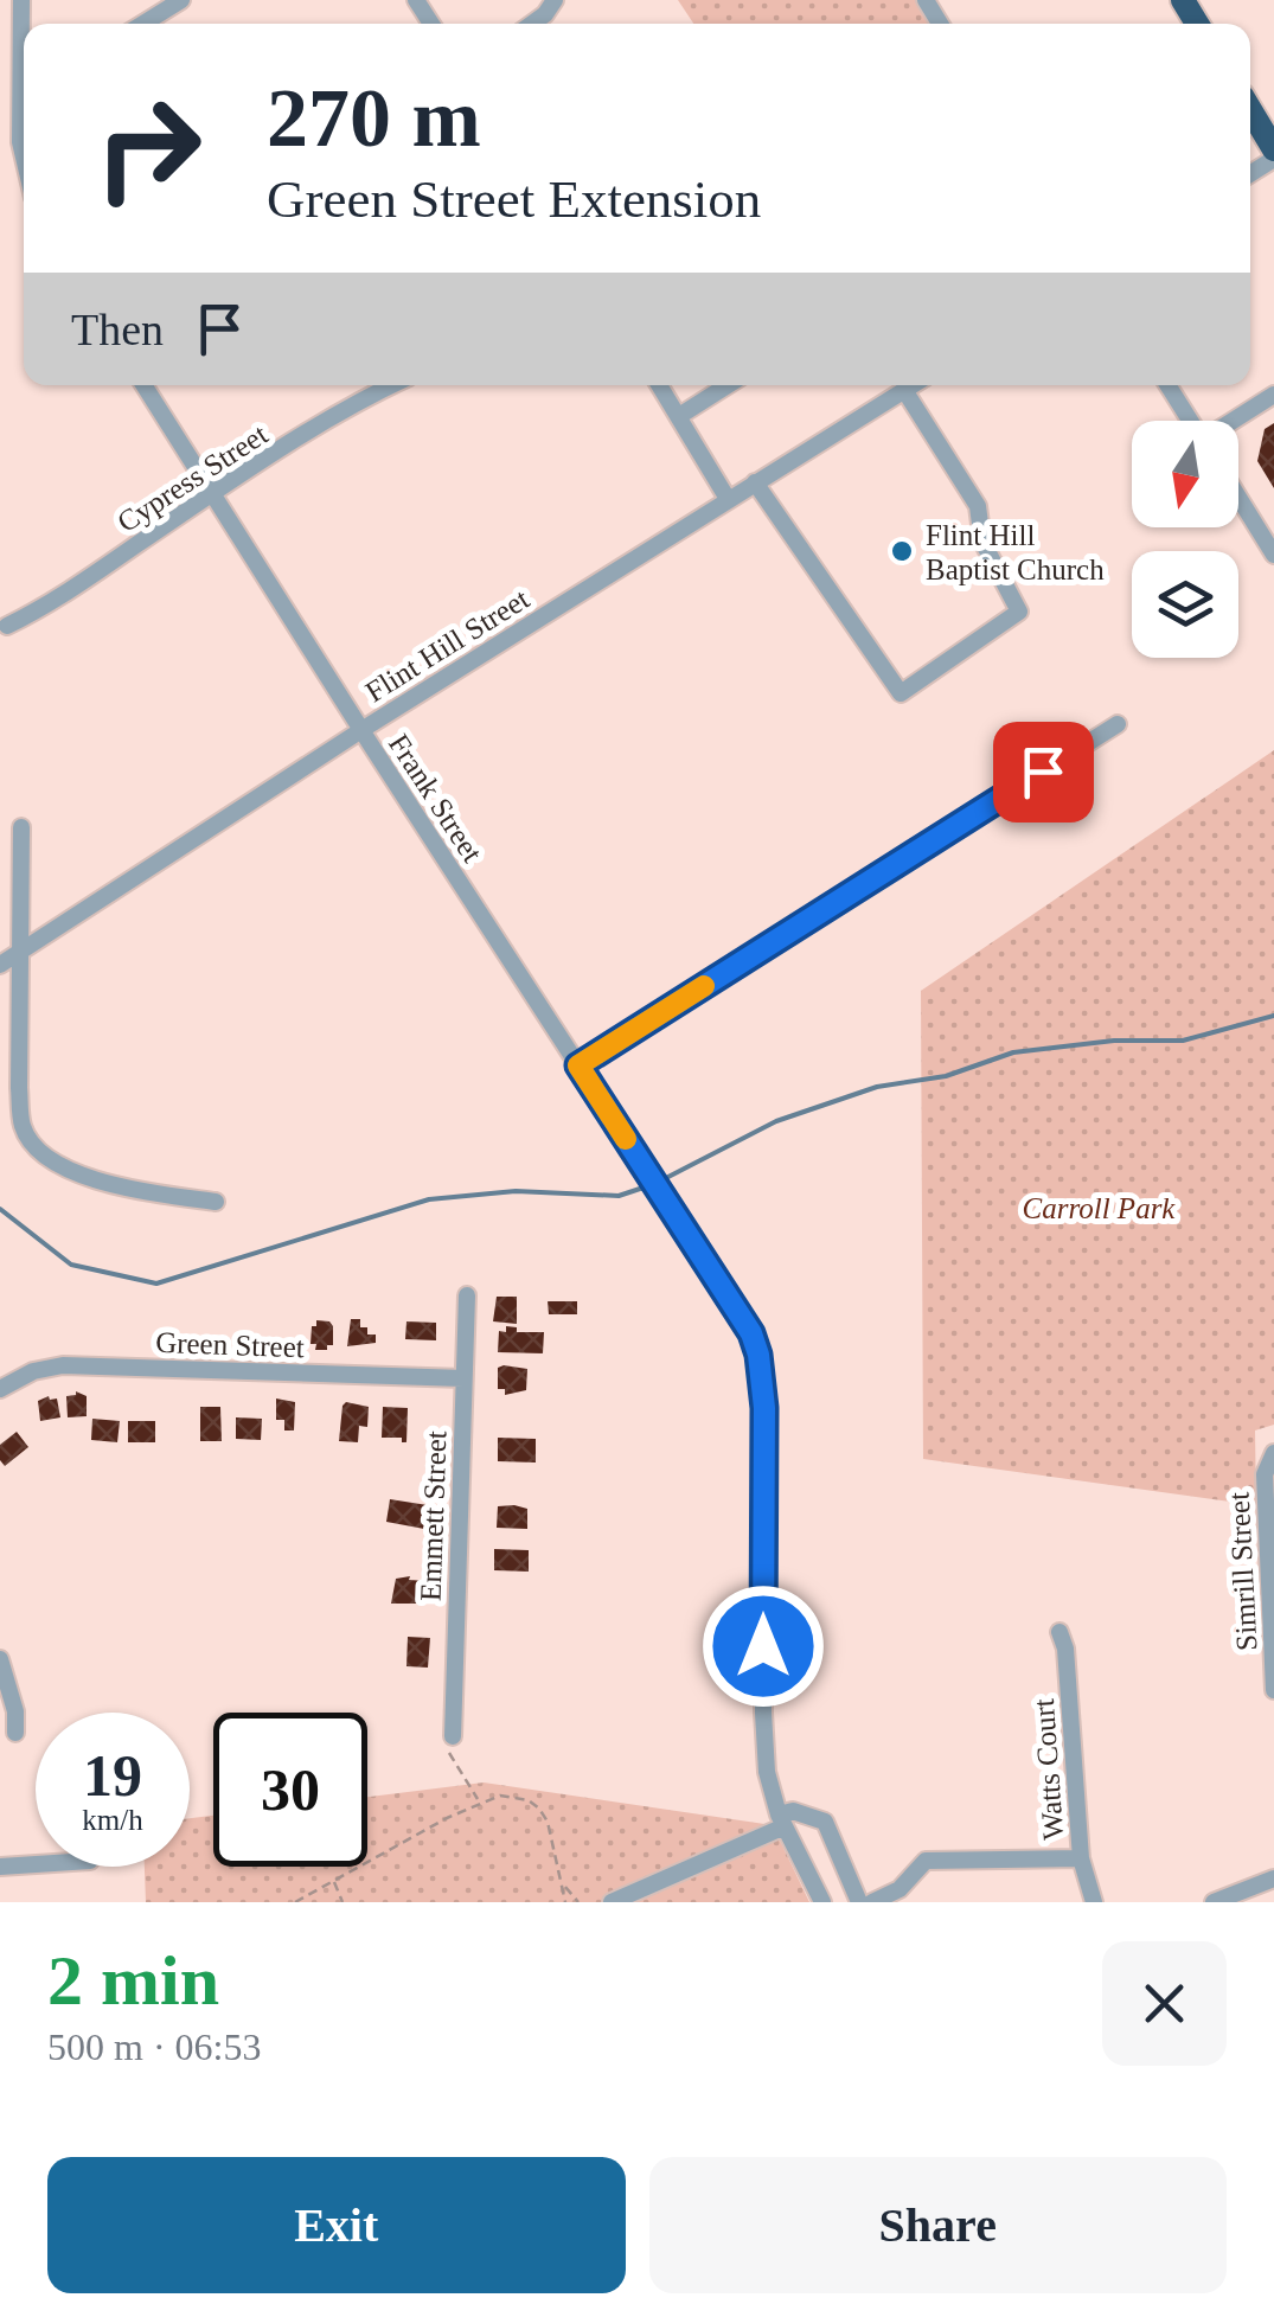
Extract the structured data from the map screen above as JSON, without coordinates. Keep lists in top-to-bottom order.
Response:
{
  "streets": {
    "street": [
      "Cypress Street",
      "Flint Hill Street",
      "Frank Street",
      "Green Street",
      "Emmett Street",
      "Simrill Street",
      "Watts Court"
    ]
  },
  "crossings": [
    ["Cypress Street", "Frank Street"],
    ["Flint Hill Street", "Frank Street"],
    ["Green Street", "Emmett Street"]
  ],
  "parks": ["Carroll Park"],
  "places": ["Flint Hill Baptist Church"],
  "north": "bottom",
  "page": {
    "turn": ["270 m", "Green Street Extension"],
    "then": "Then",
    "speed": "19 km/h",
    "limit": "30",
    "heading": ["2 min", "500 m · 06:53"],
    "buttons": ["Exit", "Share"]
  }
}
